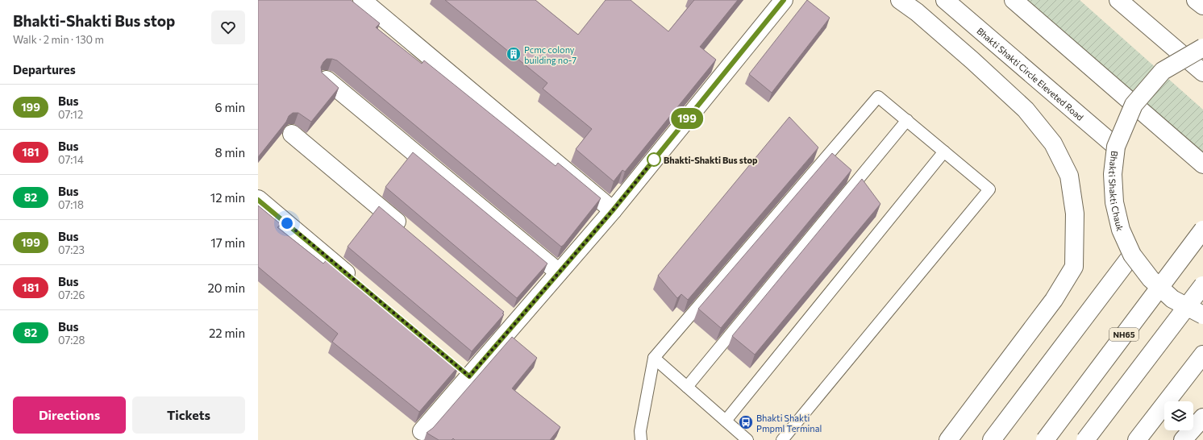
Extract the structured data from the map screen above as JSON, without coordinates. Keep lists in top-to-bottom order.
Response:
{
  "streets": {
    "main road": ["Bhakti Shakti Circle Eleveted Road", "Bhakti Shakti Chauk", "NH65"]
  },
  "crossings": [
    ["Bhakti Shakti Circle Eleveted Road", "Bhakti Shakti Chauk"]
  ],
  "places": {
    "building": ["Pcmc colony building no-7"],
    "other": ["Bhakti-Shakti Bus stop"],
    "bus stop": ["Bhakti Shakti Pmpml Terminal"]
  },
  "lines": ["bus line 199"],
  "page": {
    "heading": [
      ["Bhakti-Shakti Bus stop", "Walk · 2 min · 130 m"],
      "Departures"
    ],
    "on_map": "199",
    "list": [
      {
        "mark": "199",
        "name": "Bus",
        "note": "07:12",
        "value": "6 min"
      },
      {
        "mark": "181",
        "name": "Bus",
        "note": "07:14",
        "value": "8 min"
      },
      {
        "mark": "82",
        "name": "Bus",
        "note": "07:18",
        "value": "12 min"
      },
      {
        "mark": "199",
        "name": "Bus",
        "note": "07:23",
        "value": "17 min"
      },
      {
        "mark": "181",
        "name": "Bus",
        "note": "07:26",
        "value": "20 min"
      },
      {
        "mark": "82",
        "name": "Bus",
        "note": "07:28",
        "value": "22 min"
      }
    ],
    "buttons": ["Directions", "Tickets"]
  }
}
